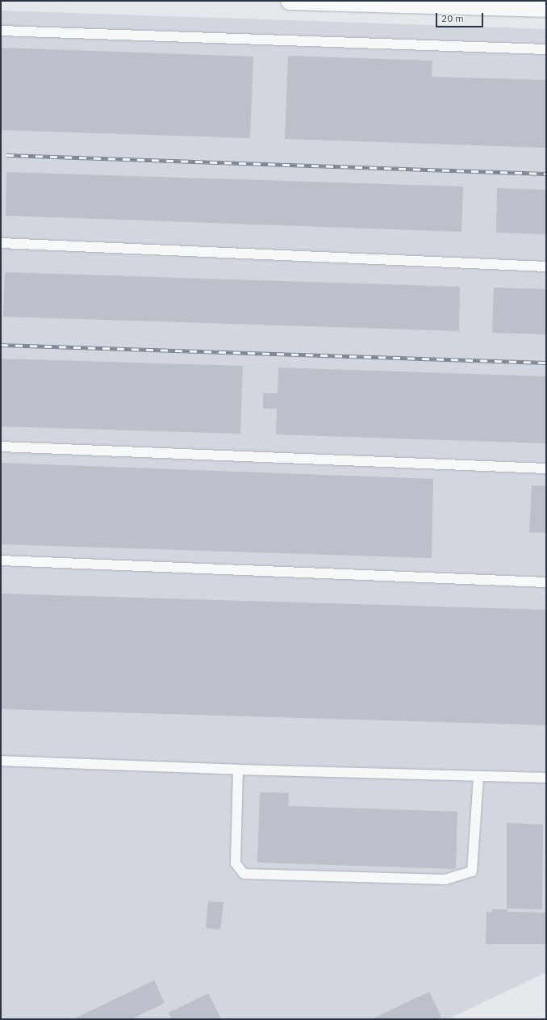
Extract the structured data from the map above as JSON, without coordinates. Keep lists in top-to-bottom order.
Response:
{
  "scale_bar": "20 m"
}
